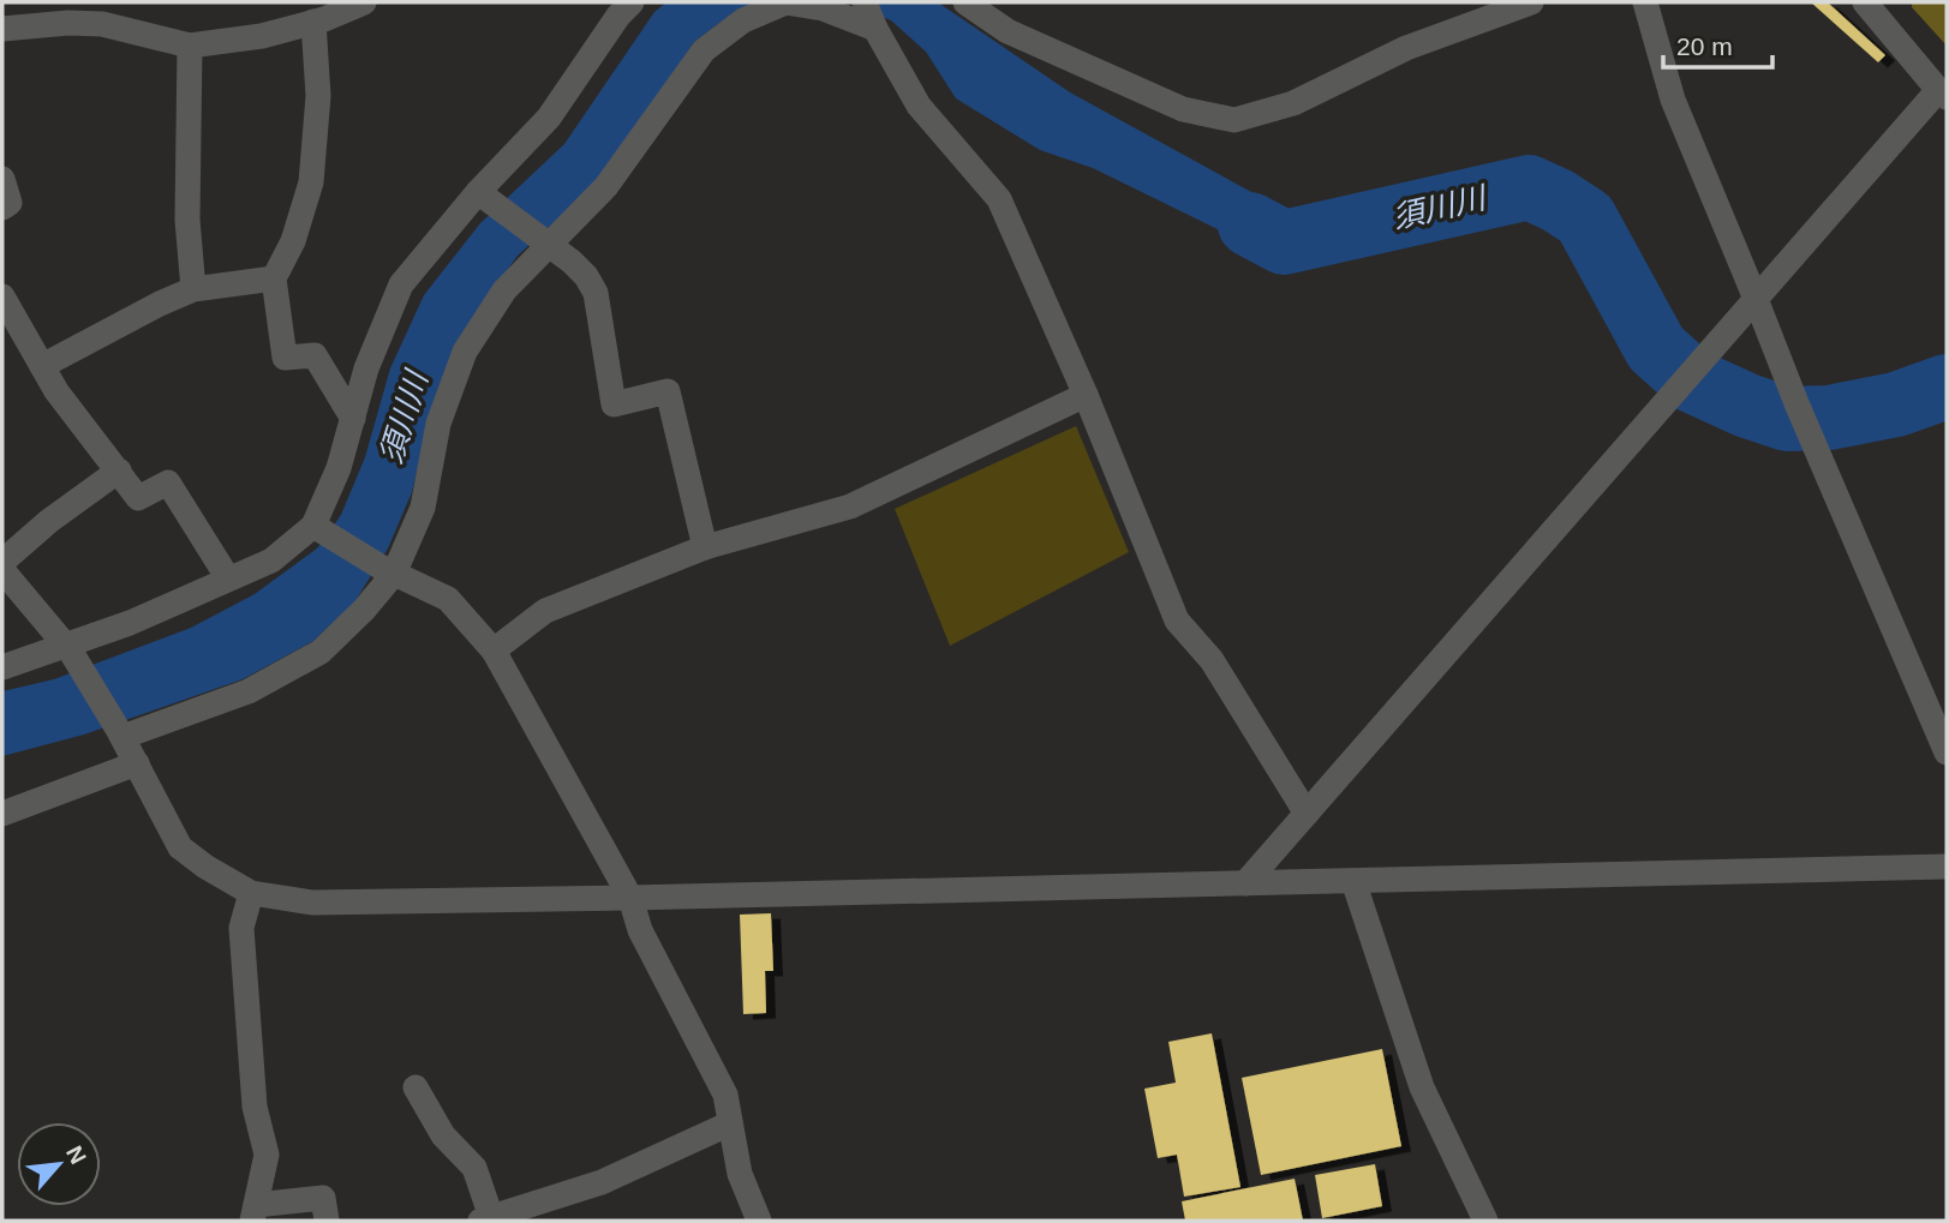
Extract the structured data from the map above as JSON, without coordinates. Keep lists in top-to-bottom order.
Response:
{
  "water": ["須川川"],
  "scale_bar": "20 m",
  "north": "top right"
}
